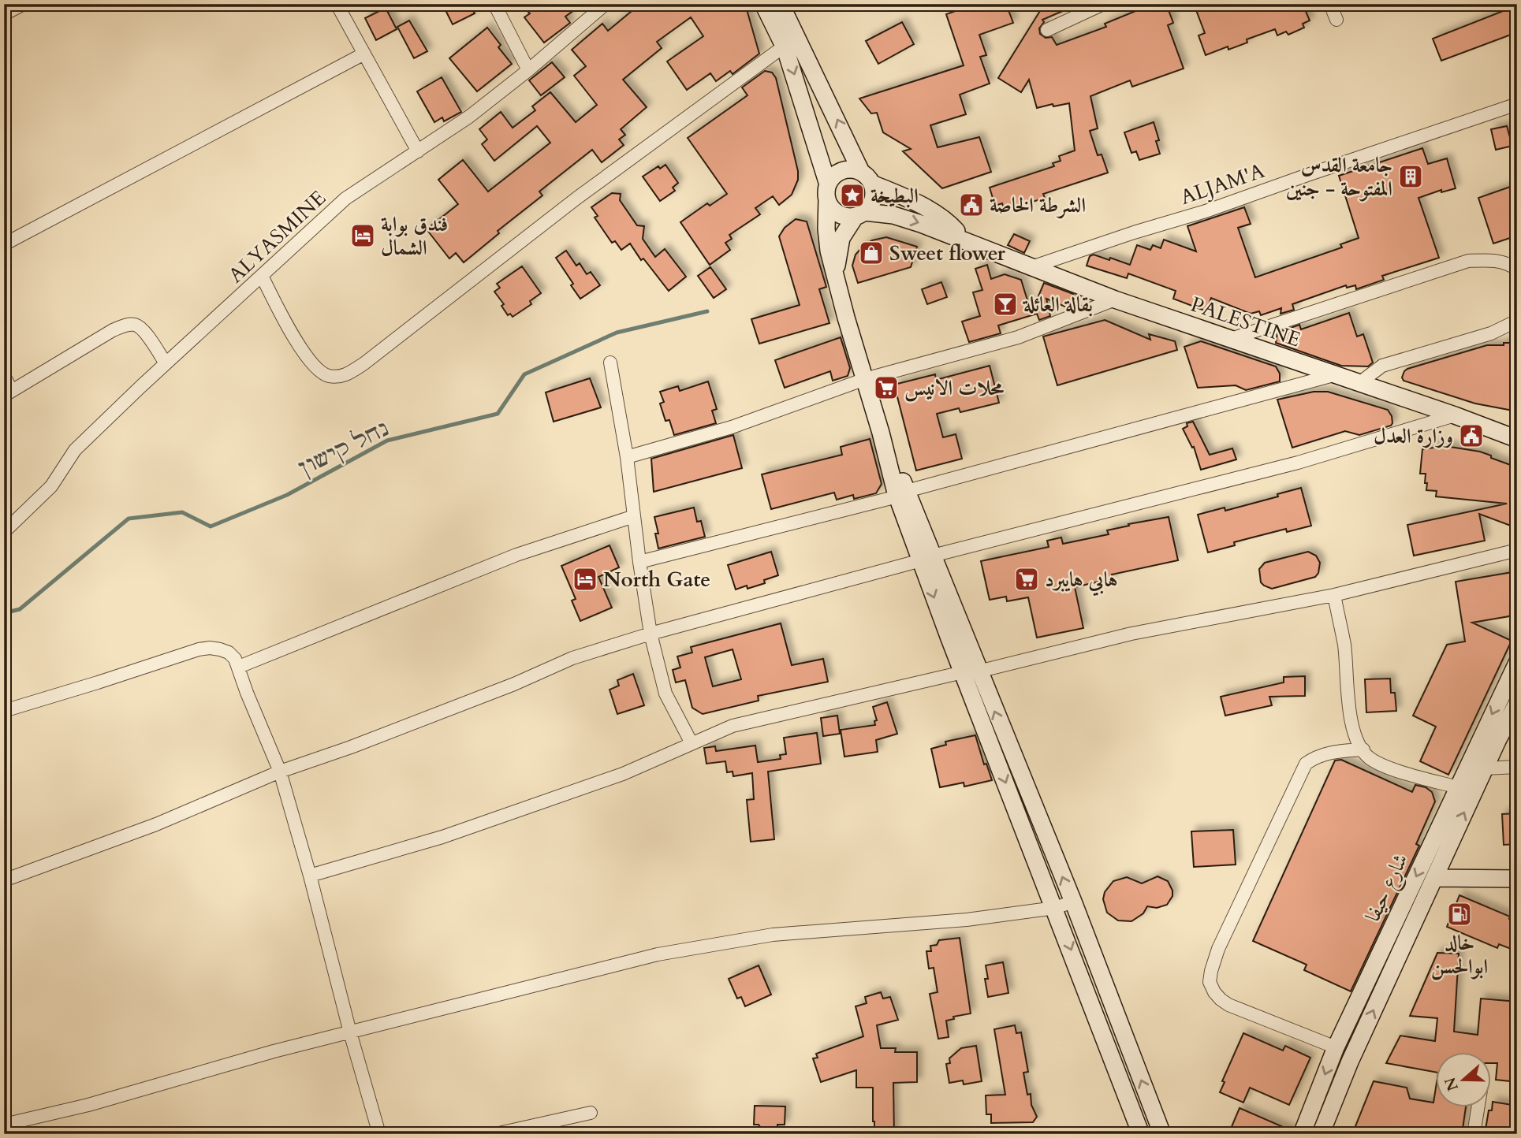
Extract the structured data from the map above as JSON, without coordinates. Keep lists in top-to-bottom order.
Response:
{
  "streets": {
    "main road": ["PALESTINE", "شارع حيفا"],
    "street": ["ALJAM'A", "ALYASMINE"]
  },
  "crossings": [
    ["ALJAM'A", "PALESTINE"]
  ],
  "water": ["נחל קישון"],
  "places": {
    "building": ["جامعة القدس المفتوحة - جنين"],
    "place": ["البطيخة"],
    "public building": ["الشرطة الخاصة", "وزارة العدل"],
    "hotel": ["فندق بوابة الشمال", "North Gate"],
    "shop": ["Sweet flower"],
    "bar": ["بقالة العائلة"],
    "supermarket": ["محلات الانيس", "هابي هايبرد"],
    "fuel station": ["خالد ابوالحسن"]
  },
  "north": "left"
}
